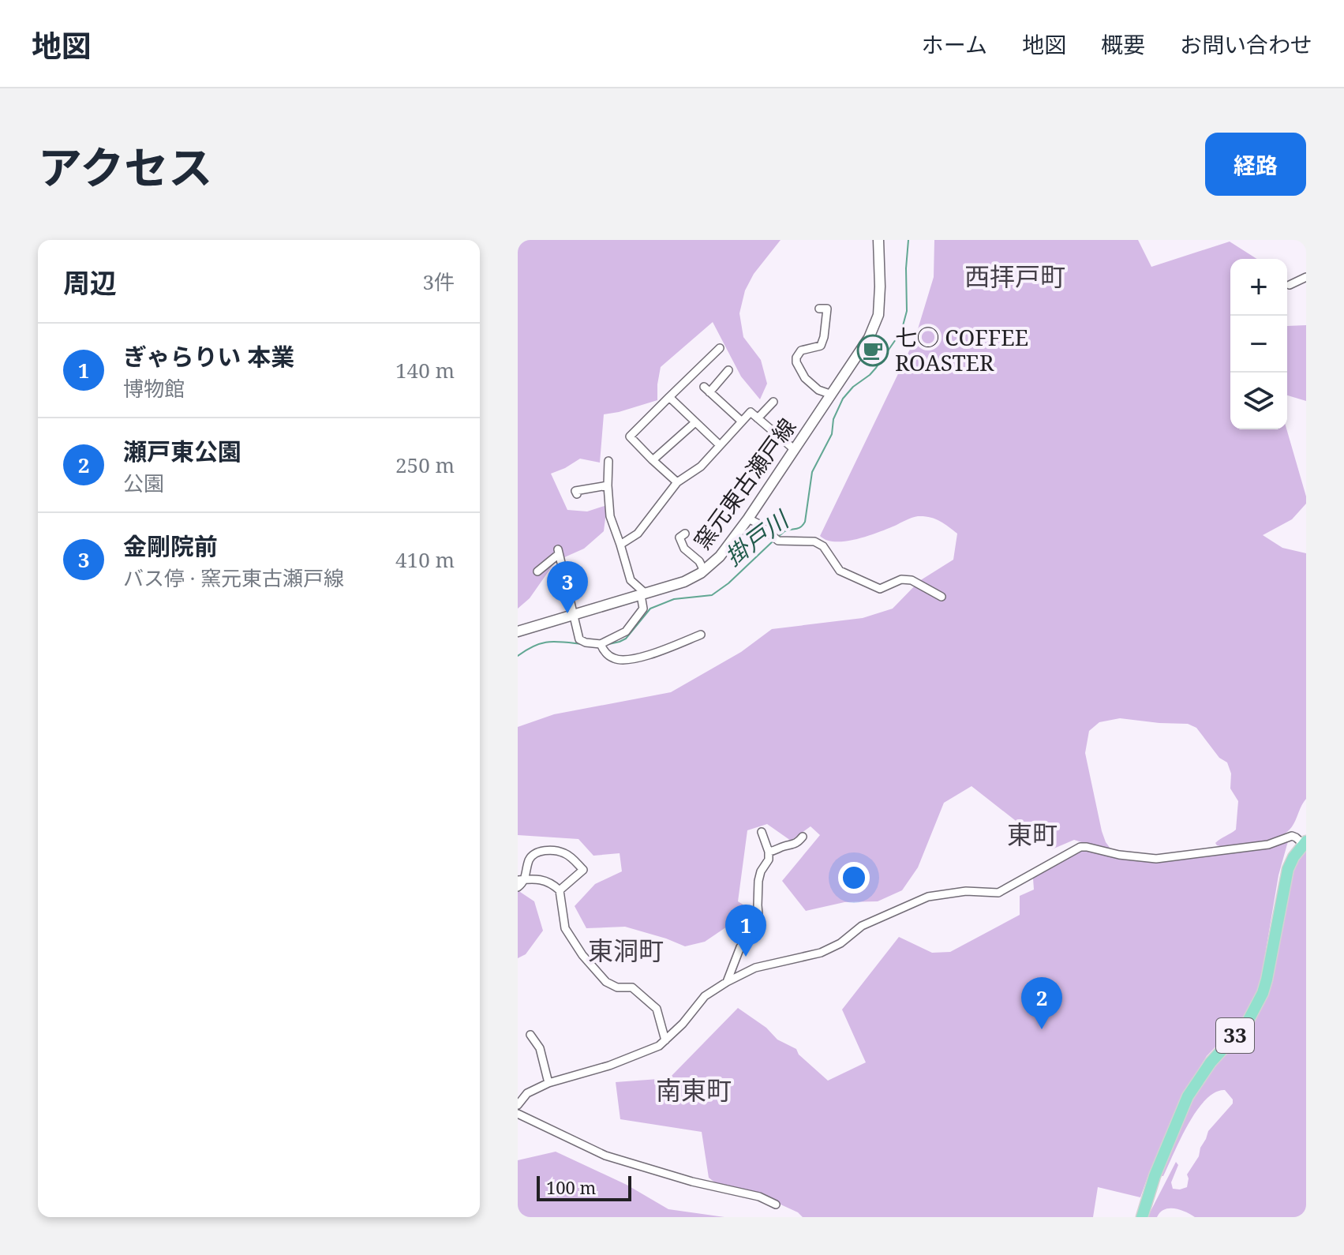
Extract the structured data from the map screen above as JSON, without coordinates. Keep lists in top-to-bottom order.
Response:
{
  "streets": {
    "main road": ["窯元東古瀬戸線", "33"]
  },
  "districts": [
    "西拝戸町",
    "東町",
    "東洞町",
    "南東町"
  ],
  "water": ["掛戸川"],
  "places": {
    "cafe": ["七◯ COFFEE ROASTER"]
  },
  "scale_bar": "100 m",
  "page": {
    "header": "地図",
    "nav": [
      "ホーム",
      "地図",
      "概要",
      "お問い合わせ"
    ],
    "title": "アクセス",
    "buttons": "経路",
    "heading": ["周辺", "3件"],
    "map_buttons": ["+", "−"],
    "list": [
      {
        "mark": "1",
        "name": "ぎゃらりい 本業",
        "note": "博物館",
        "value": "140 m"
      },
      {
        "mark": "2",
        "name": "瀬戸東公園",
        "note": "公園",
        "value": "250 m"
      },
      {
        "mark": "3",
        "name": "金剛院前",
        "note": "バス停 · 窯元東古瀬戸線",
        "value": "410 m"
      }
    ],
    "pins": ["3", "1", "2"],
    "scale": "100 m"
  }
}
